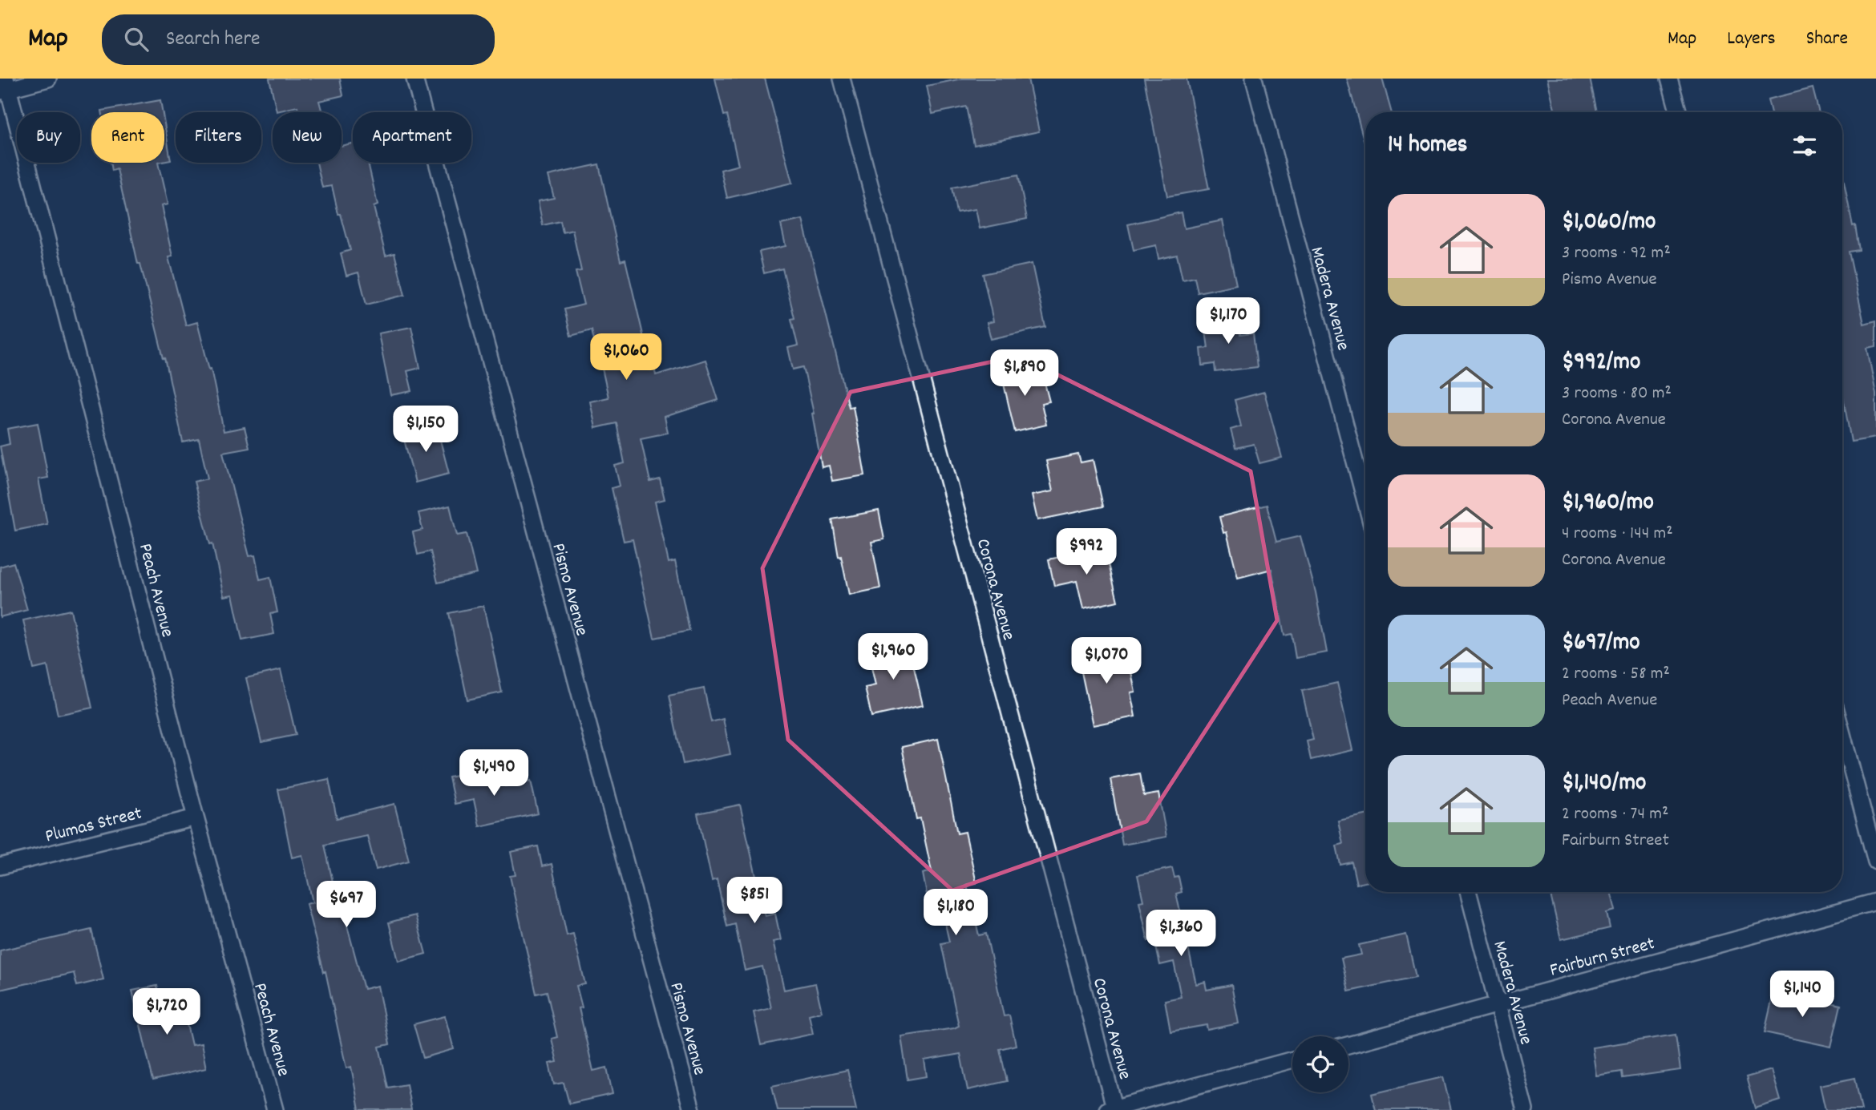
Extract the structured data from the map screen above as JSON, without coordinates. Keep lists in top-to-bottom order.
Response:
{
  "streets": {
    "street": [
      "Madera Avenue",
      "Pismo Avenue",
      "Corona Avenue",
      "Peach Avenue",
      "Plumas Street",
      "Fairburn Street"
    ]
  },
  "crossings": [
    ["Madera Avenue", "Fairburn Street"],
    ["Peach Avenue", "Plumas Street"]
  ],
  "page": {
    "header": "Map",
    "search": "Search here",
    "nav": ["Map", "Layers", "Share"],
    "chip": [
      "Buy",
      "Rent",
      "Filters",
      "New",
      "Apartment"
    ],
    "heading": "14 homes",
    "list": [
      {
        "name": "$1,060/mo",
        "note": "3 rooms · 92 m² · Pismo Avenue"
      },
      {
        "name": "$992/mo",
        "note": "3 rooms · 80 m² · Corona Avenue"
      },
      {
        "name": "$1,960/mo",
        "note": "4 rooms · 144 m² · Corona Avenue"
      },
      {
        "name": "$697/mo",
        "note": "2 rooms · 58 m² · Peach Avenue"
      },
      {
        "name": "$1,140/mo",
        "note": "2 rooms · 74 m² · Fairburn Street"
      }
    ],
    "price": [
      "$1,170",
      "$1,060",
      "$1,890",
      "$1,150",
      "$992",
      "$1,960",
      "$1,070",
      "$1,490",
      "$851",
      "$697",
      "$1,180",
      "$1,360",
      "$1,140",
      "$1,720"
    ]
  }
}
